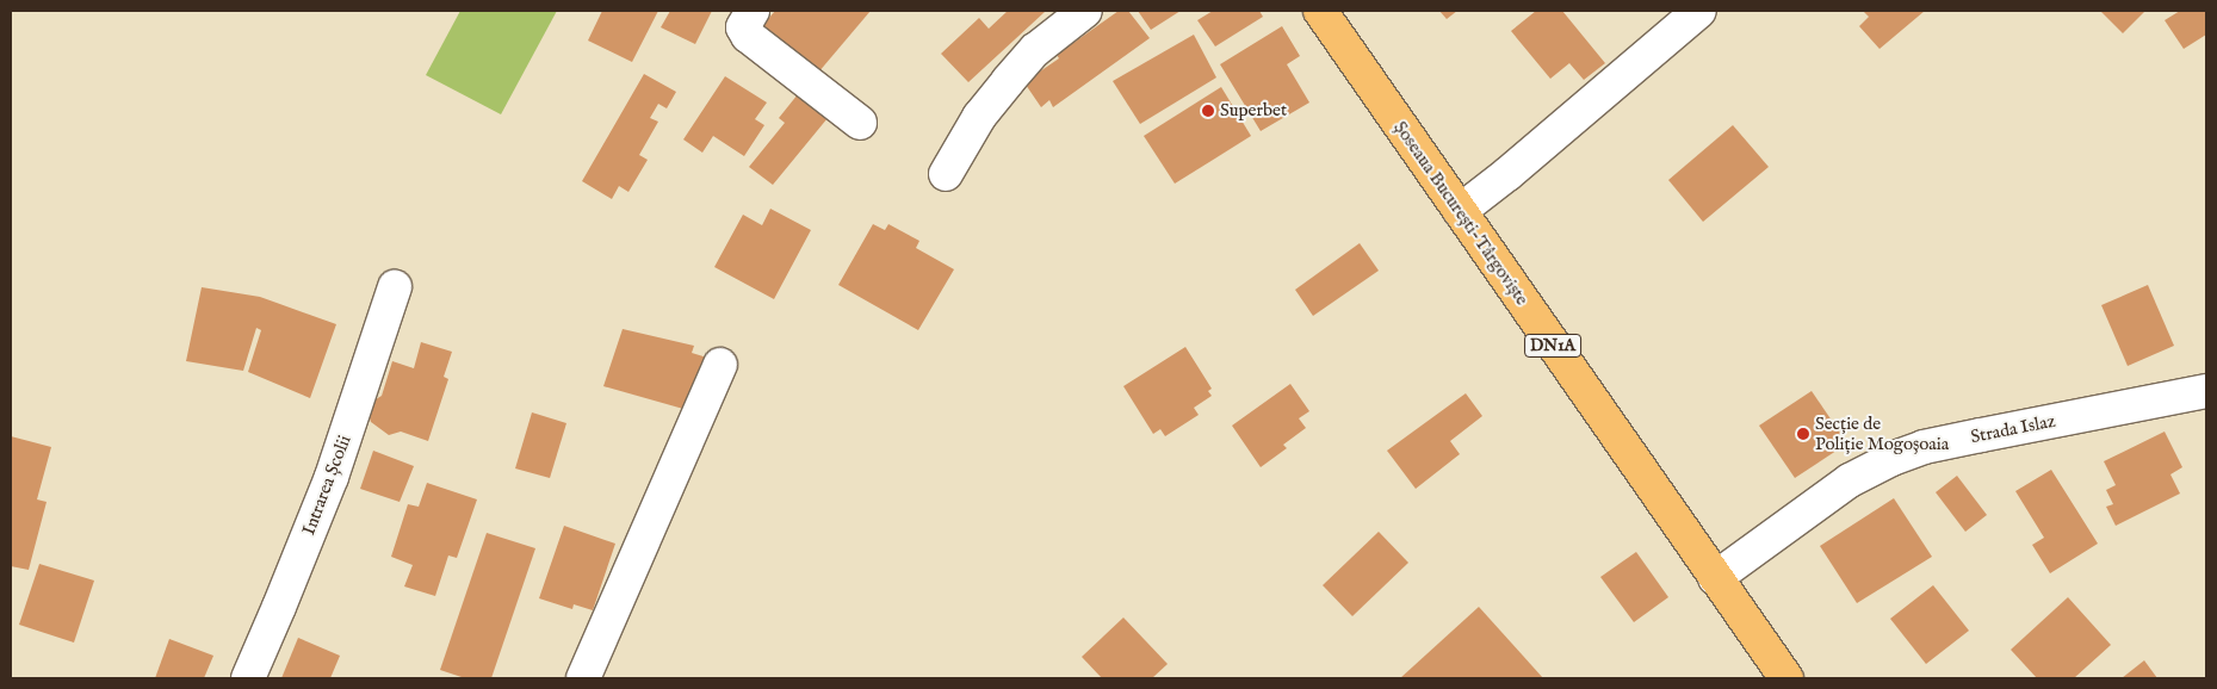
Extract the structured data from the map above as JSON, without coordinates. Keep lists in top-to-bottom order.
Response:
{
  "streets": {
    "main road": ["Șoseaua București-Târgoviște", "DN1A"],
    "street": ["Strada Islaz", "Intrarea Școlii"]
  },
  "crossings": [
    ["Șoseaua București-Târgoviște", "Strada Islaz"]
  ],
  "places": ["Superbet", "Secție de Poliție Mogoșoaia"]
}
